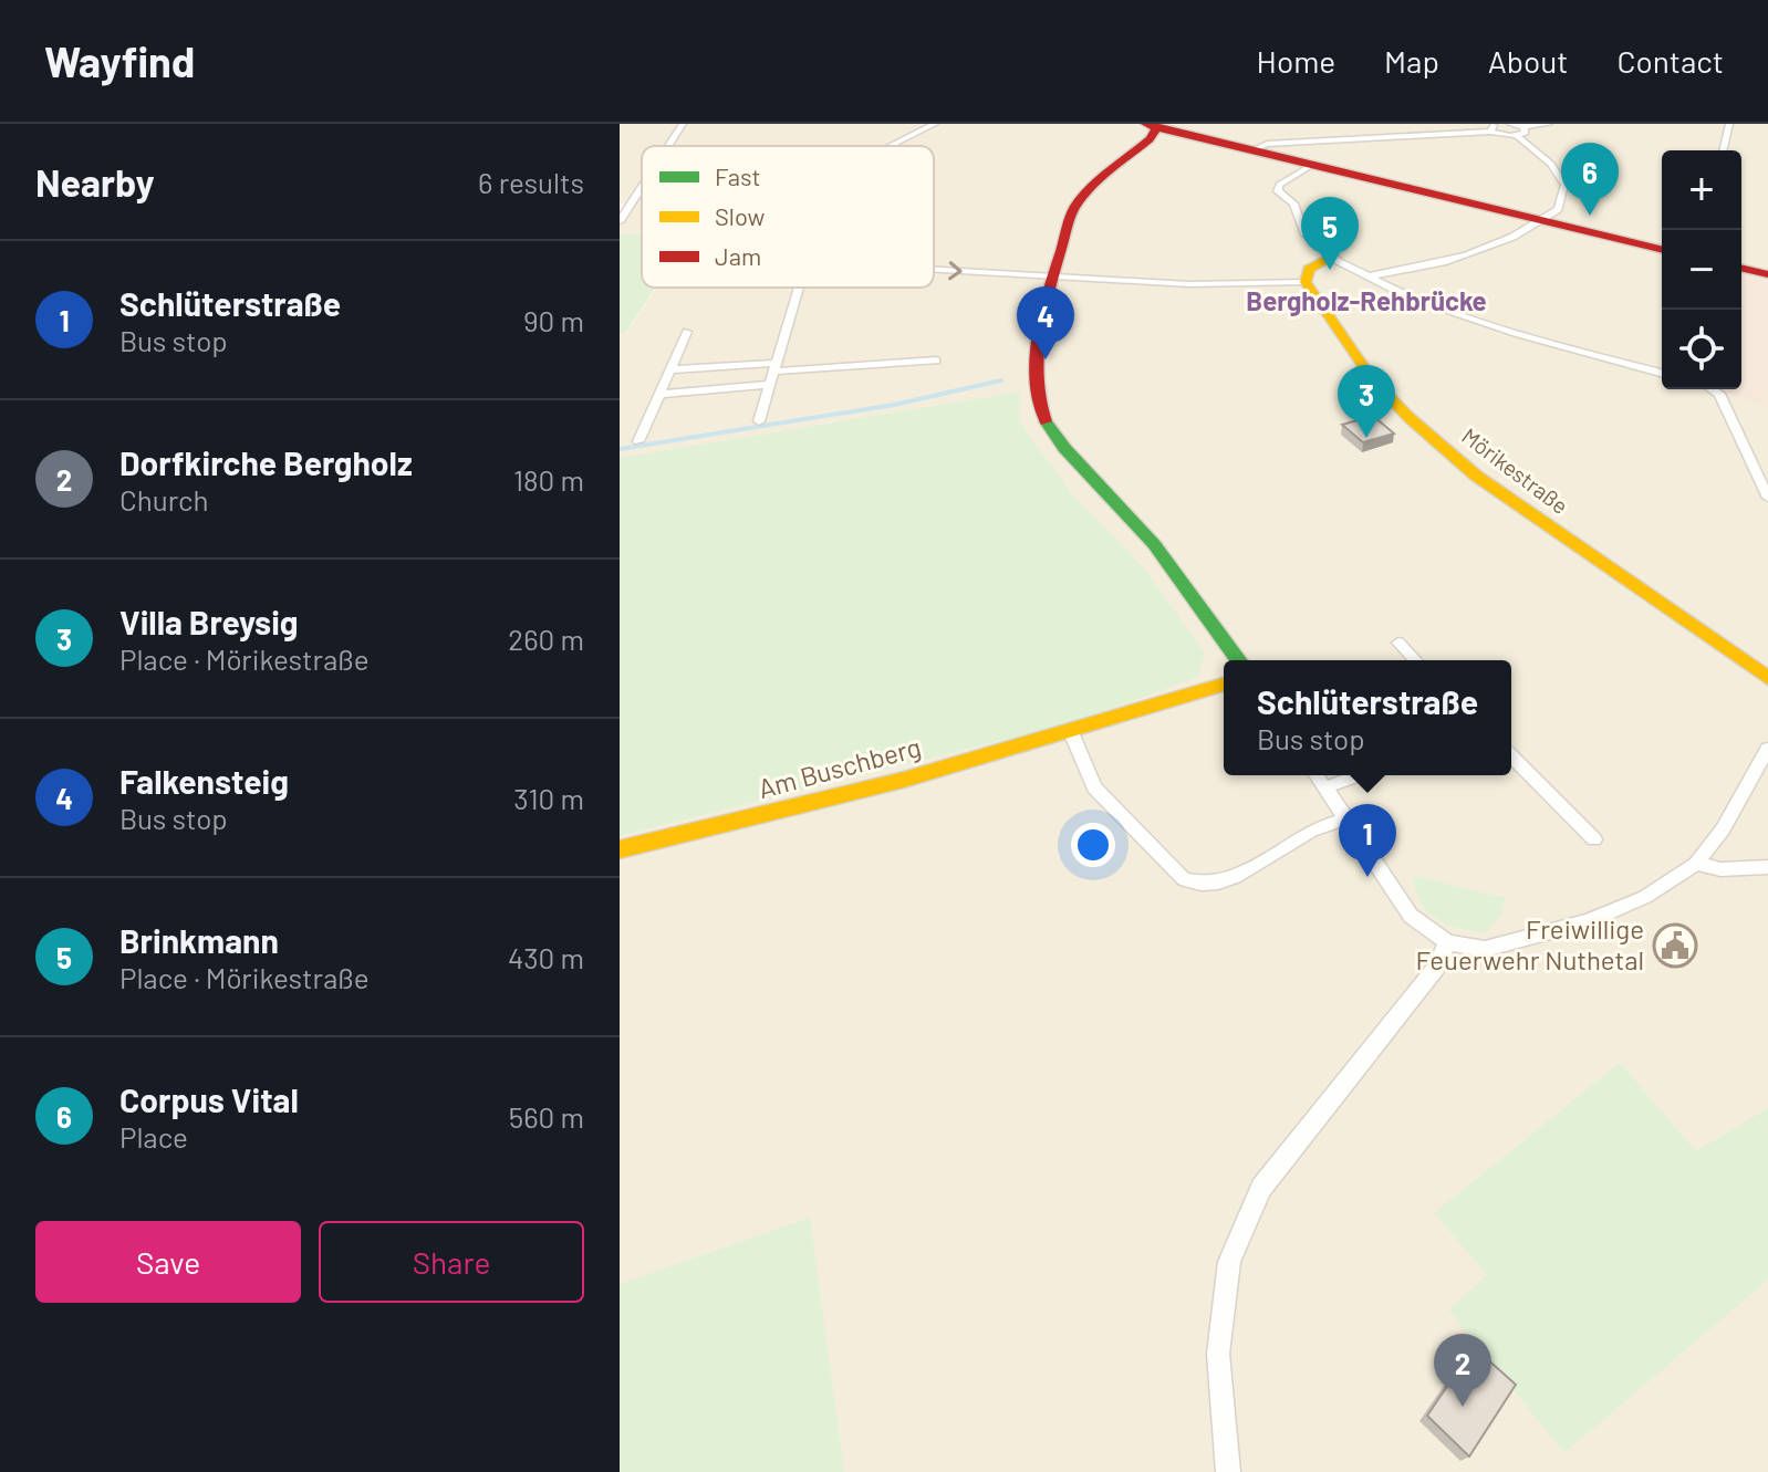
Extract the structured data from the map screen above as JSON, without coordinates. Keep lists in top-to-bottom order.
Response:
{
  "streets": {
    "street": ["Mörikestraße", "Am Buschberg"]
  },
  "districts": ["Bergholz-Rehbrücke"],
  "places": {
    "public building": ["Freiwillige Feuerwehr Nuthetal"]
  },
  "legend": ["Fast", "Slow", "Jam"],
  "page": {
    "header": "Wayfind",
    "nav": [
      "Home",
      "Map",
      "About",
      "Contact"
    ],
    "heading": ["Nearby", "6 results"],
    "pins": [
      "6",
      "5",
      "4",
      "3",
      "1",
      "2"
    ],
    "map_buttons": ["+", "−"],
    "list": [
      {
        "mark": "1",
        "name": "Schlüterstraße",
        "note": "Bus stop",
        "value": "90 m"
      },
      {
        "mark": "2",
        "name": "Dorfkirche Bergholz",
        "note": "Church",
        "value": "180 m"
      },
      {
        "mark": "3",
        "name": "Villa Breysig",
        "note": "Place · Mörikestraße",
        "value": "260 m"
      },
      {
        "mark": "4",
        "name": "Falkensteig",
        "note": "Bus stop",
        "value": "310 m"
      },
      {
        "mark": "5",
        "name": "Brinkmann",
        "note": "Place · Mörikestraße",
        "value": "430 m"
      },
      {
        "mark": "6",
        "name": "Corpus Vital",
        "note": "Place",
        "value": "560 m"
      }
    ],
    "popup": ["Schlüterstraße", "Bus stop"],
    "buttons": ["Save", "Share"]
  }
}
